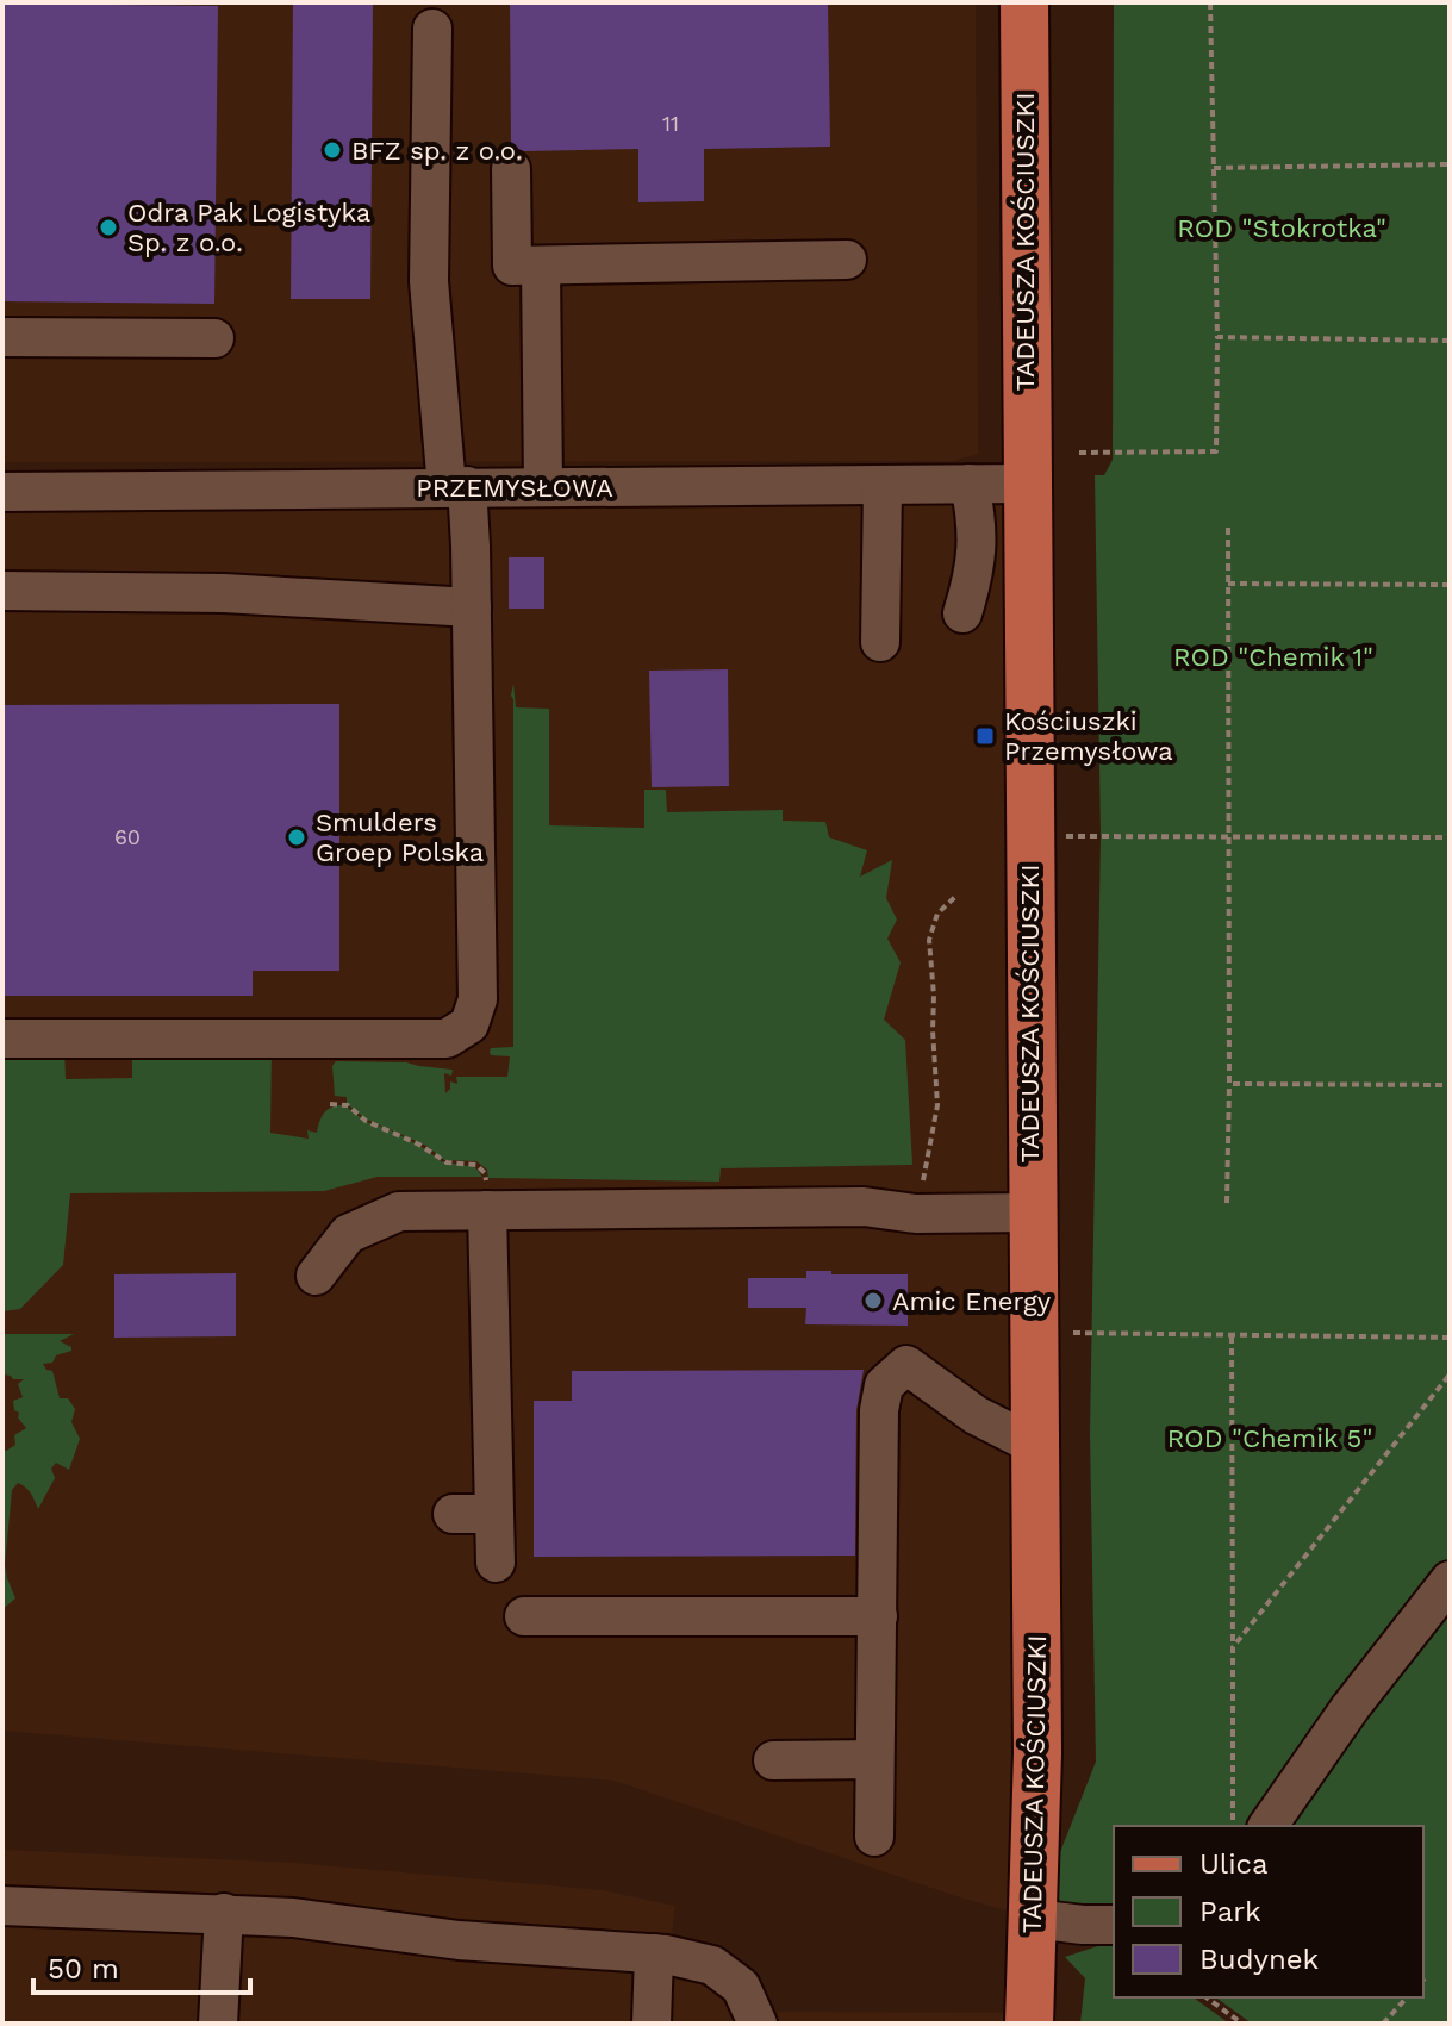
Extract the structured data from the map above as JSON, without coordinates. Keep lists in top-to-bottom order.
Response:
{
  "streets": {
    "main road": ["TADEUSZA KOŚCIUSZKI"],
    "street": ["PRZEMYSŁOWA"]
  },
  "crossings": [
    ["TADEUSZA KOŚCIUSZKI", "PRZEMYSŁOWA"]
  ],
  "parks": ["ROD \"Stokrotka\"", "ROD \"Chemik 1\"", "ROD \"Chemik 5\""],
  "places": {
    "other": [
      "BFZ sp. z o.o.",
      "Odra Pak Logistyka Sp. z o.o.",
      "Smulders Groep Polska",
      "Amic Energy"
    ],
    "transit": ["Kościuszki Przemysłowa"]
  },
  "house_numbers": ["11", "60"],
  "legend": ["Ulica", "Park", "Budynek"],
  "scale_bar": "50 m"
}
